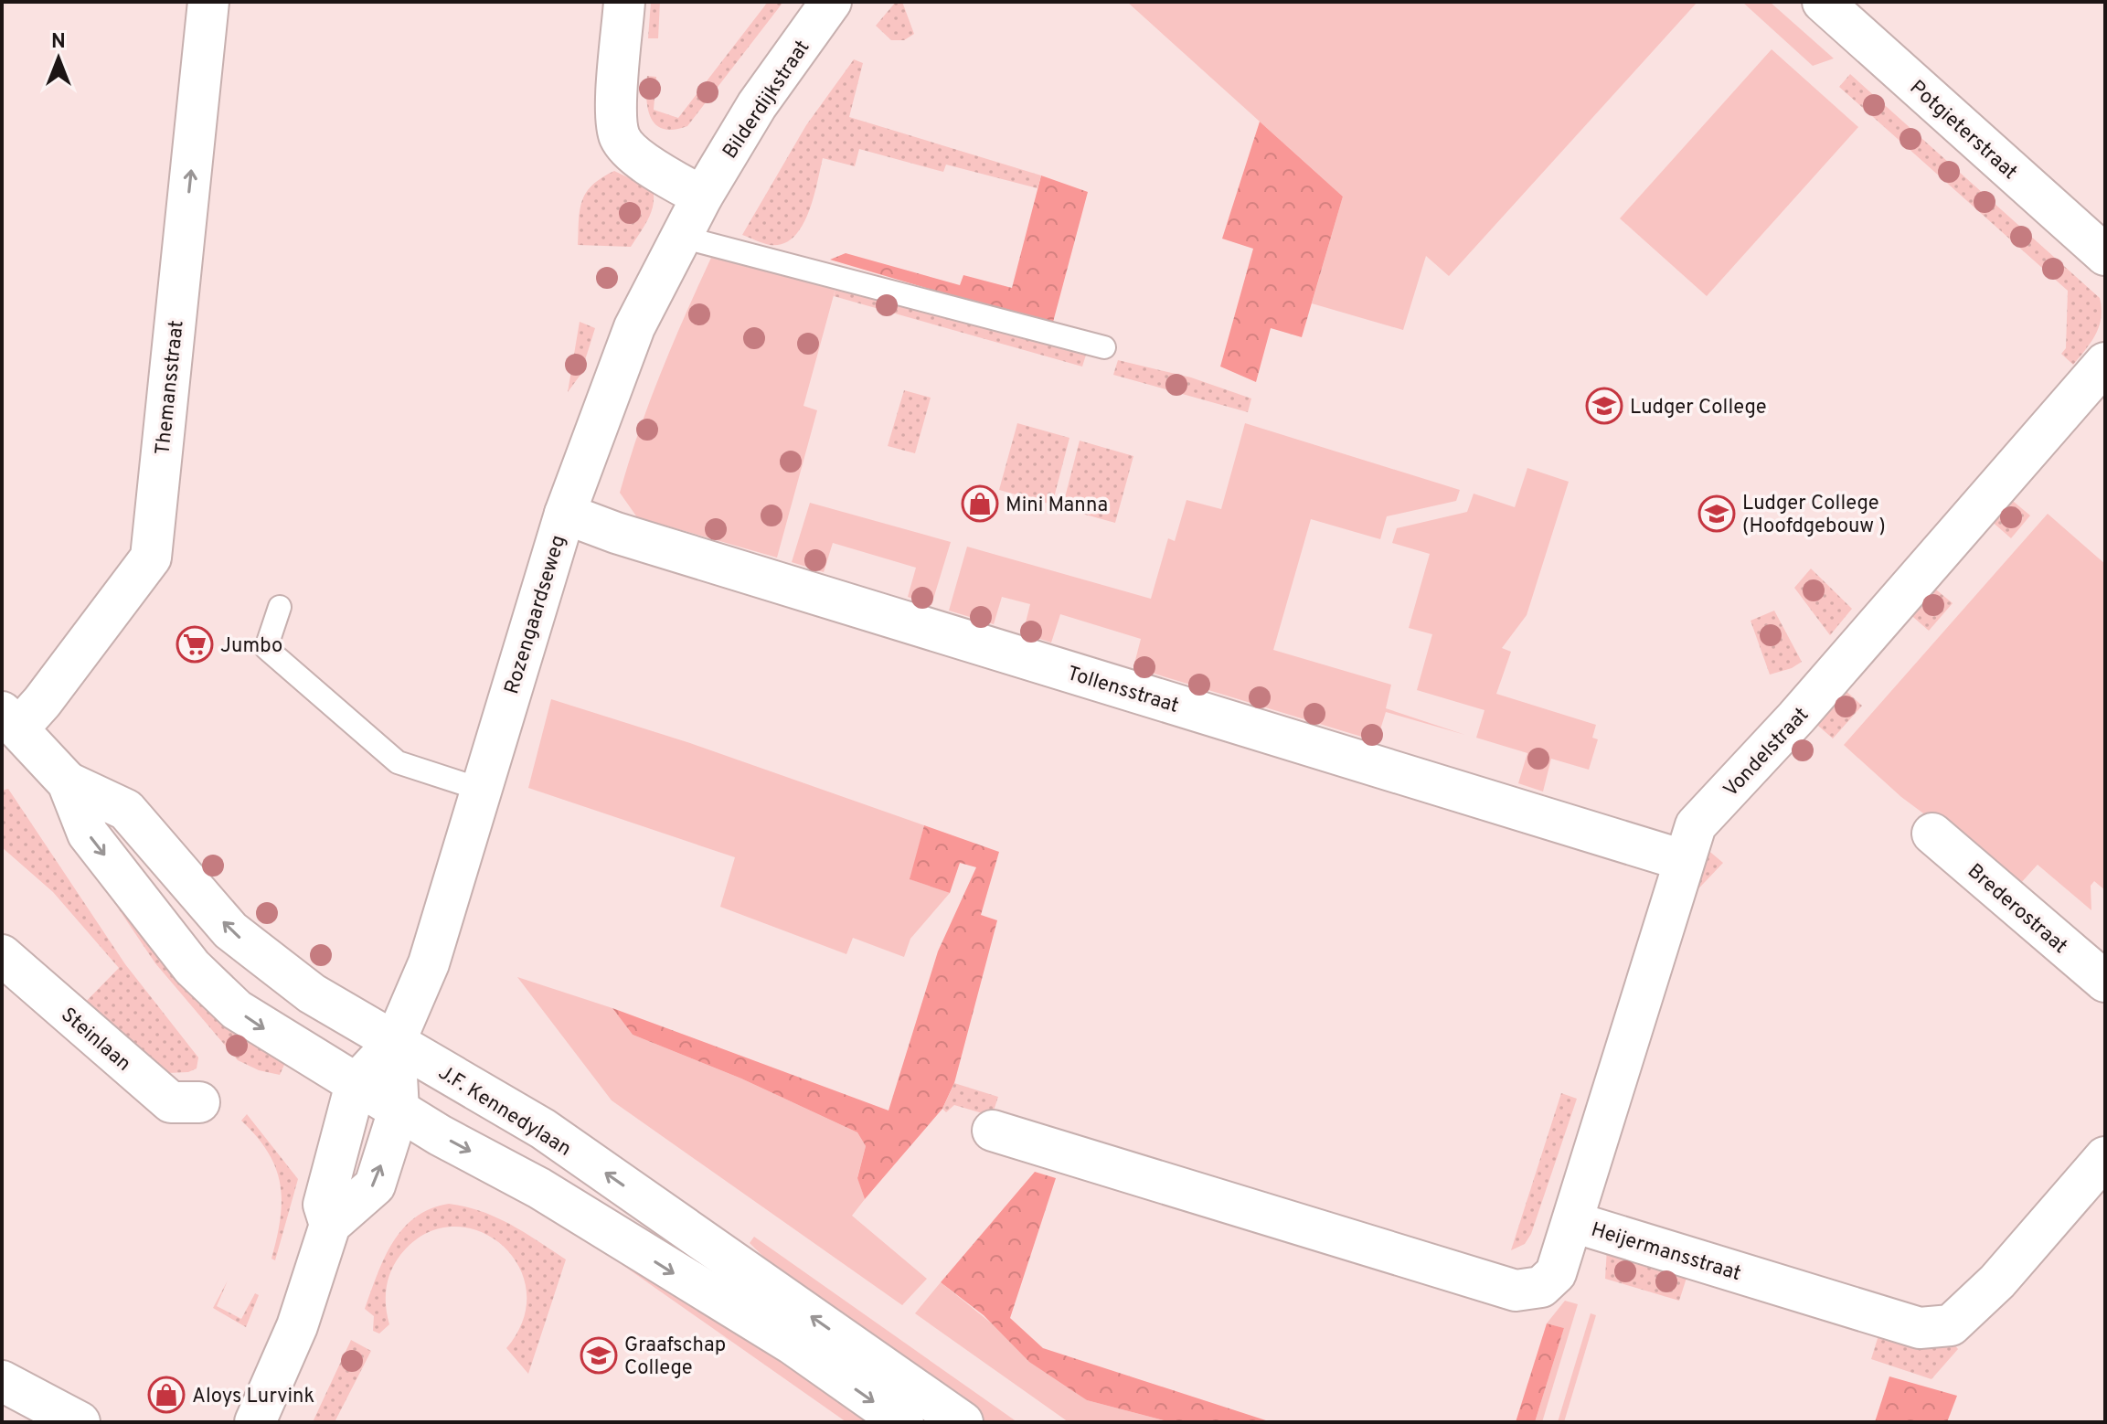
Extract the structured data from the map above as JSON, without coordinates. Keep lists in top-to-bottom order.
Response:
{
  "streets": {
    "street": [
      "Bilderdijkstraat",
      "Potgieterstraat",
      "Themansstraat",
      "Rozengaardseweg",
      "Tollensstraat",
      "Vondelstraat",
      "Brederostraat",
      "Steinlaan",
      "J.F. Kennedylaan",
      "Heijermansstraat"
    ]
  },
  "crossings": [
    ["Bilderdijkstraat", "Rozengaardseweg"],
    ["Themansstraat", "J.F. Kennedylaan"],
    ["Rozengaardseweg", "Tollensstraat"],
    ["Rozengaardseweg", "J.F. Kennedylaan"],
    ["Tollensstraat", "Vondelstraat"],
    ["Vondelstraat", "Heijermansstraat"]
  ],
  "one_way": ["Themansstraat"],
  "places": {
    "school or university": ["Ludger College", "Ludger College (Hoofdgebouw )", "Graafschap College"],
    "shop": ["Mini Manna", "Aloys Lurvink"],
    "supermarket": ["Jumbo"]
  },
  "north": "top"
}
